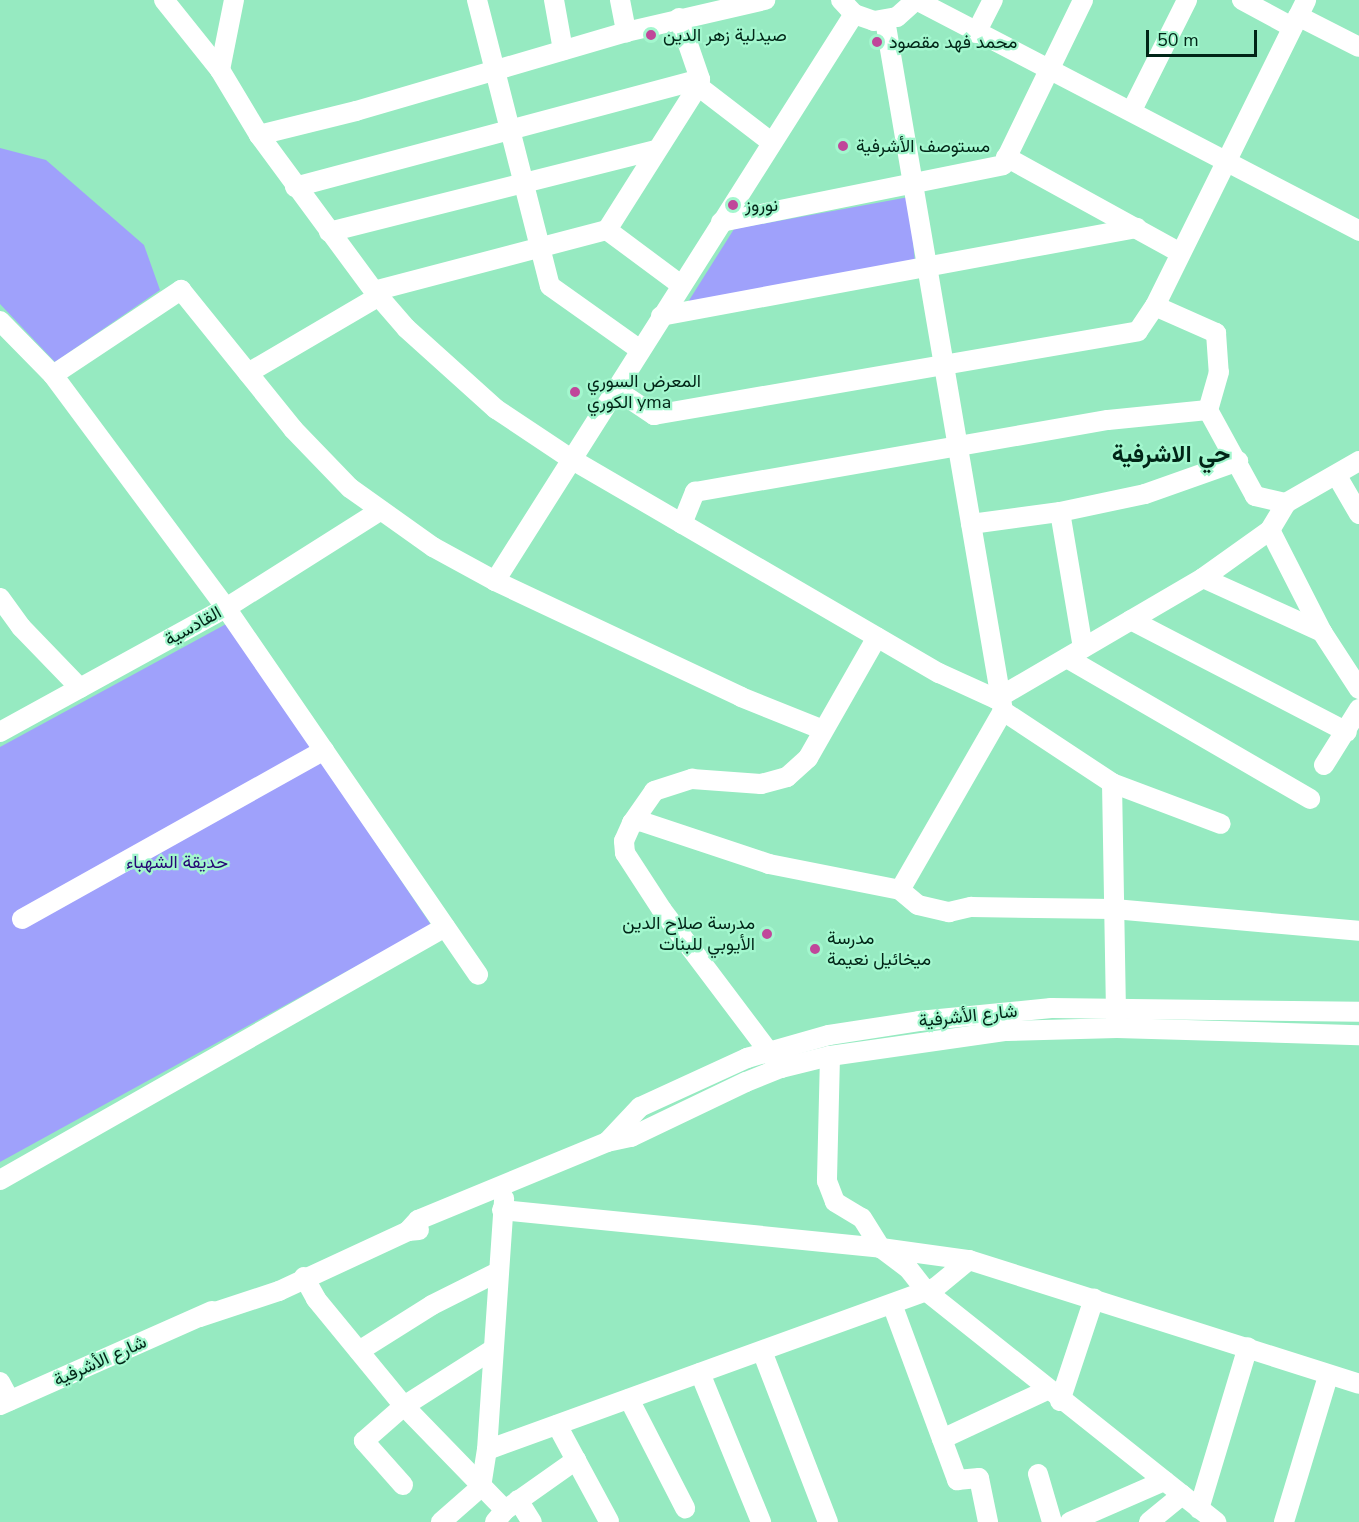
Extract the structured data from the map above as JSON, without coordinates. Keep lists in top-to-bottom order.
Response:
{
  "streets": {
    "street": ["القادسية", "شارع الأشرفية"]
  },
  "districts": ["حي الاشرفية"],
  "parks": ["حديقة الشهباء"],
  "places": [
    "صيدلية زهر الدين",
    "محمد فهد مقصود",
    "مستوصف الأشرفية",
    "نوروز",
    "المعرض السوري الكوري yma",
    "مدرسة صلاح الدين الأيوبي للبنات",
    "مدرسة ميخائيل نعيمة"
  ],
  "scale_bar": "50 m"
}
